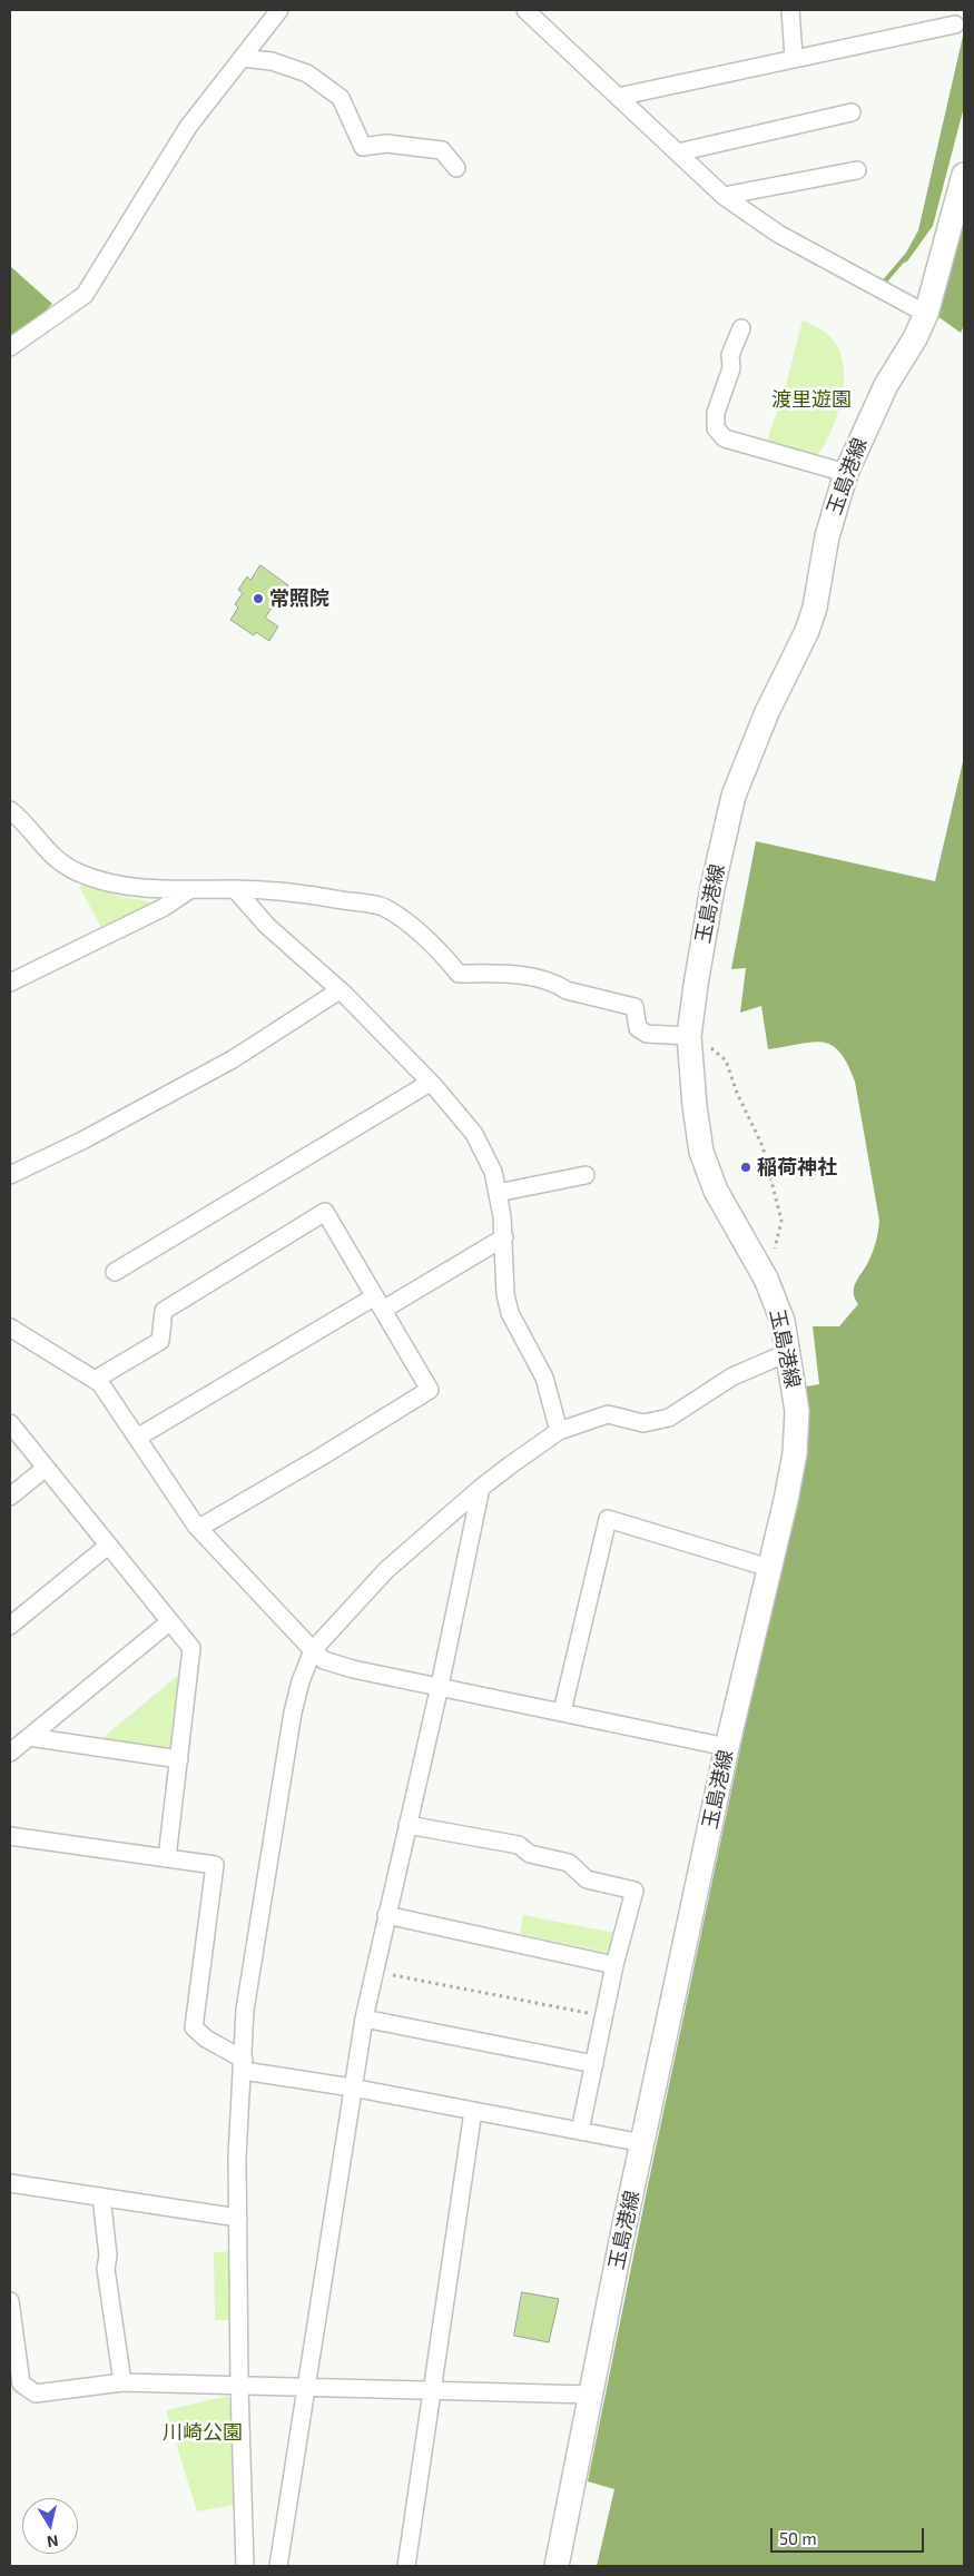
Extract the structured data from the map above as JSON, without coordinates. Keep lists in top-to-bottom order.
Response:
{
  "streets": {
    "main road": ["玉島港線"]
  },
  "parks": ["渡里遊園", "川崎公園"],
  "places": ["常照院", "稲荷神社"],
  "scale_bar": "50 m",
  "north": "bottom"
}
